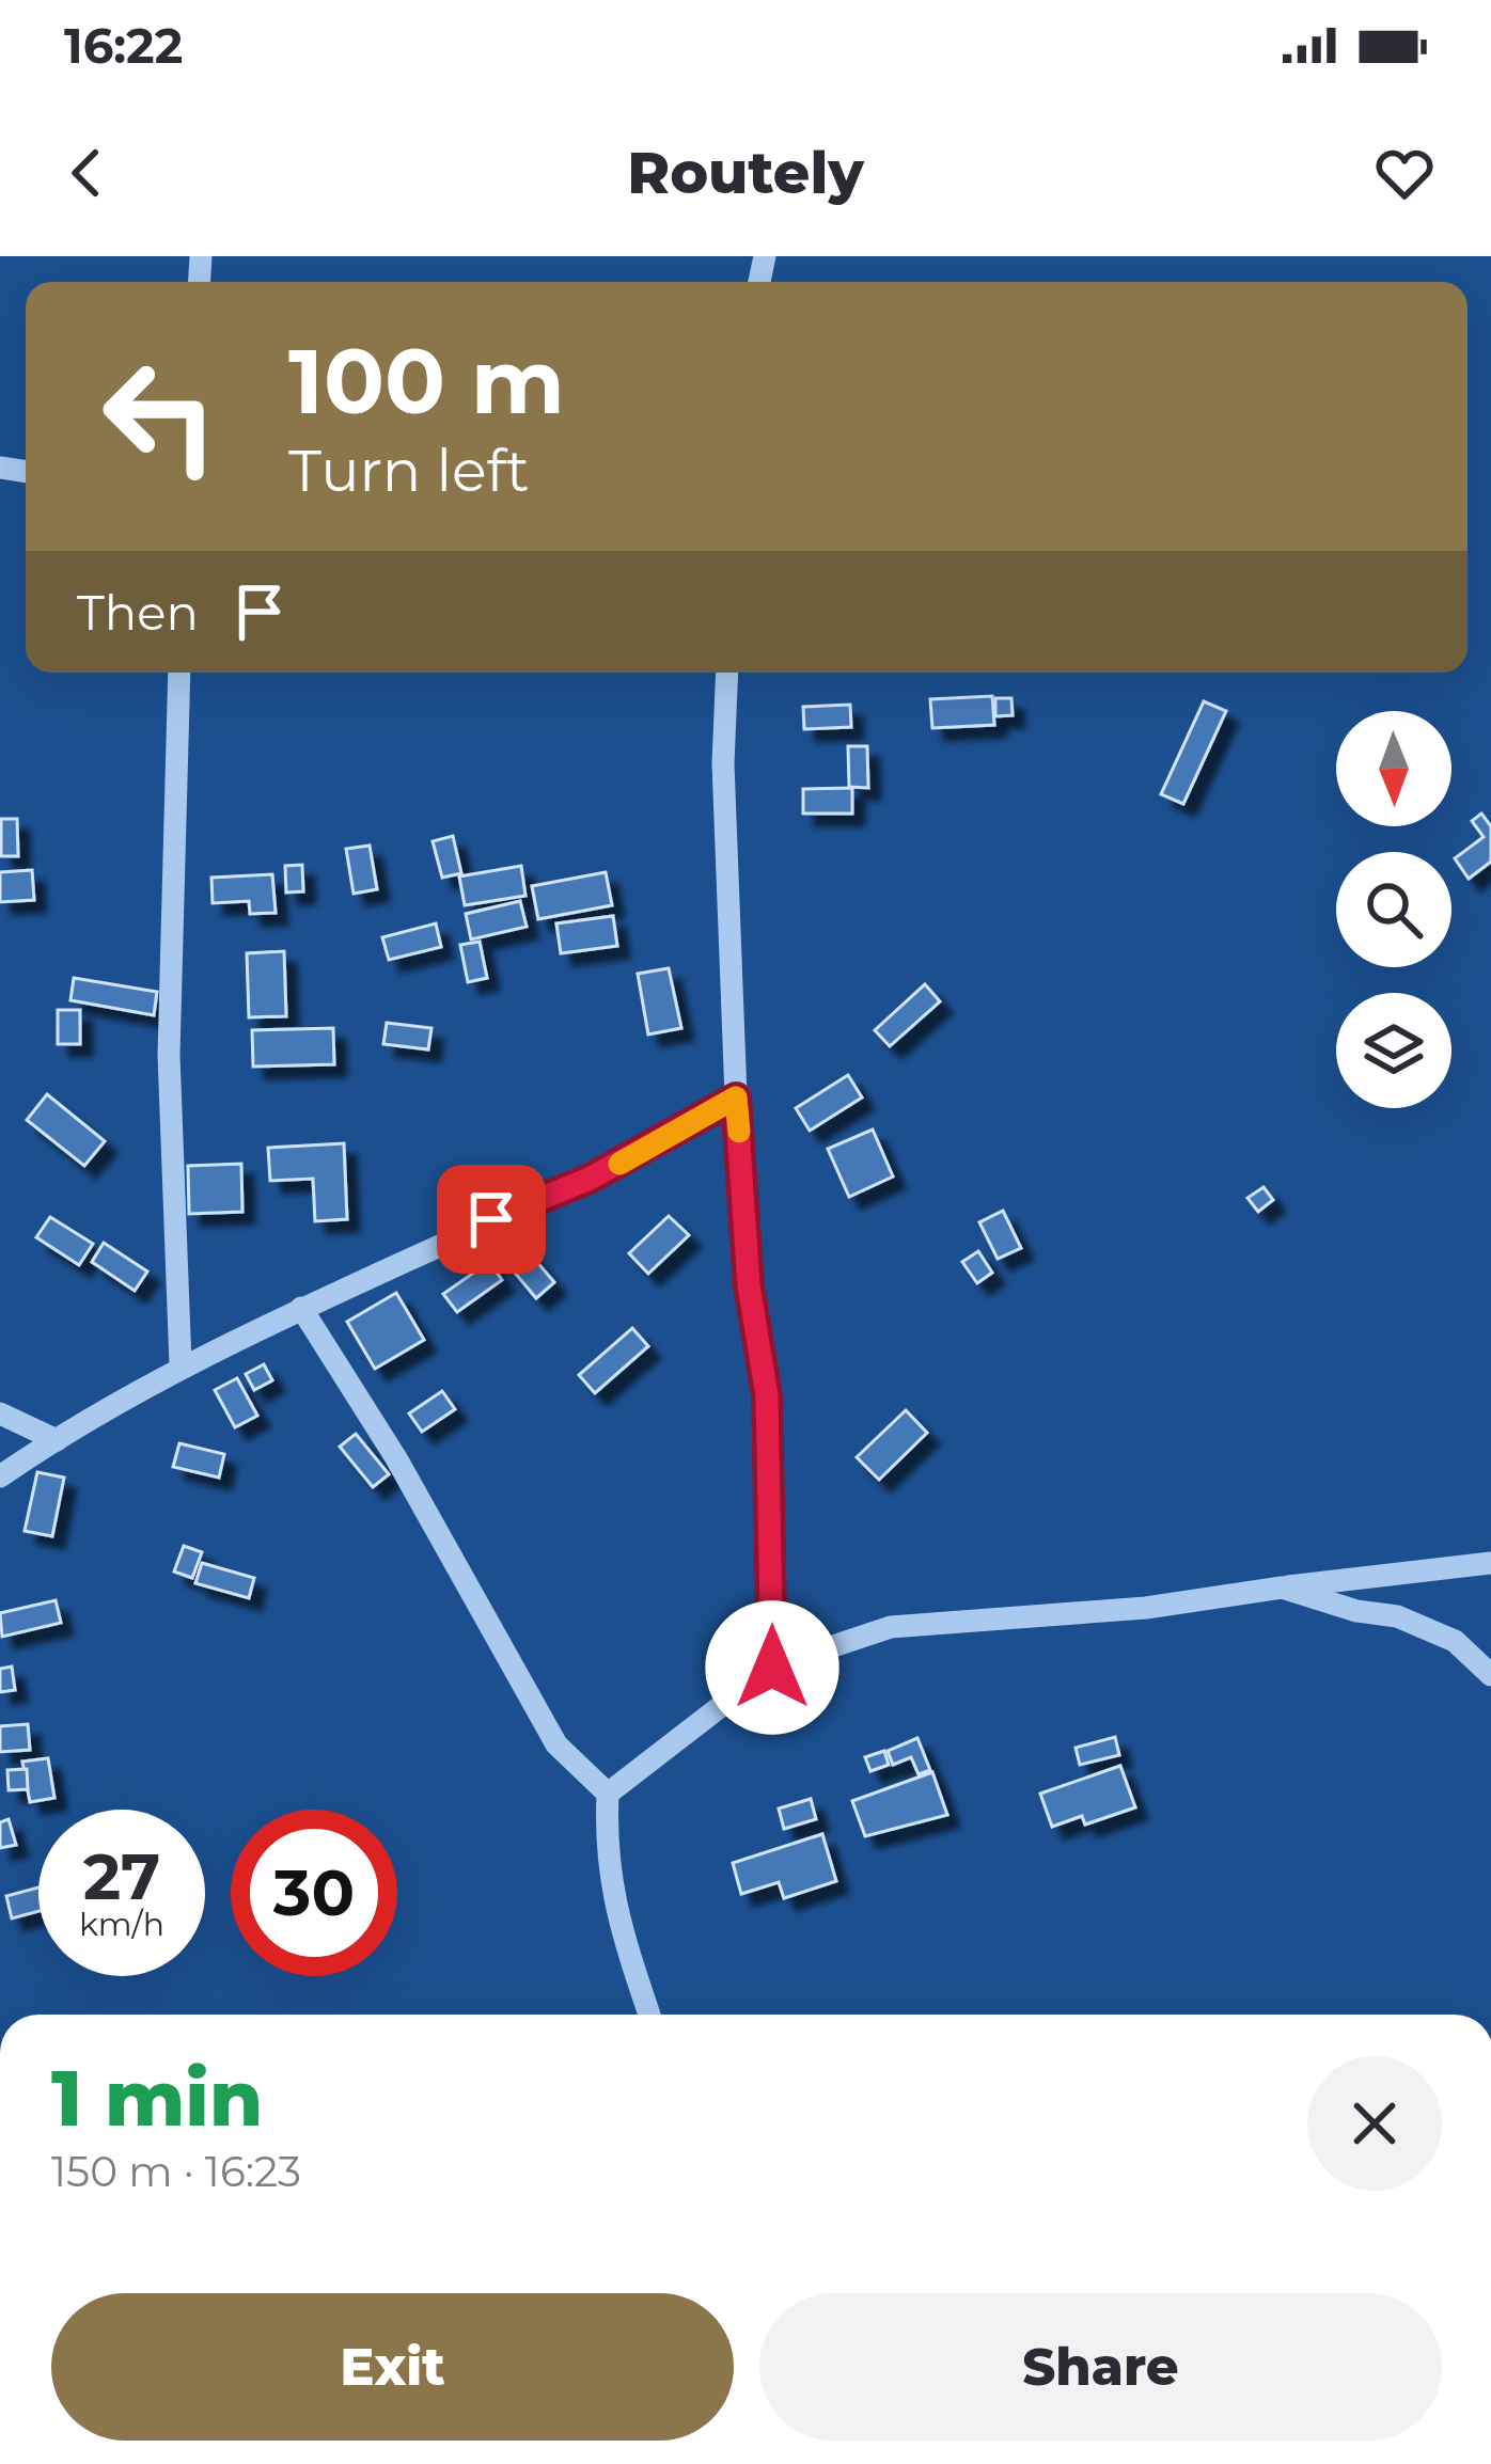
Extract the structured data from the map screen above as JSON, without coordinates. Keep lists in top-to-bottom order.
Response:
{
  "north": "bottom",
  "page": {
    "status": "16:22",
    "header": "Routely",
    "turn": ["100 m", "Turn left"],
    "then": "Then",
    "speed": "27 km/h",
    "limit": "30",
    "heading": ["1 min", "150 m · 16:23"],
    "buttons": ["Exit", "Share"]
  }
}
